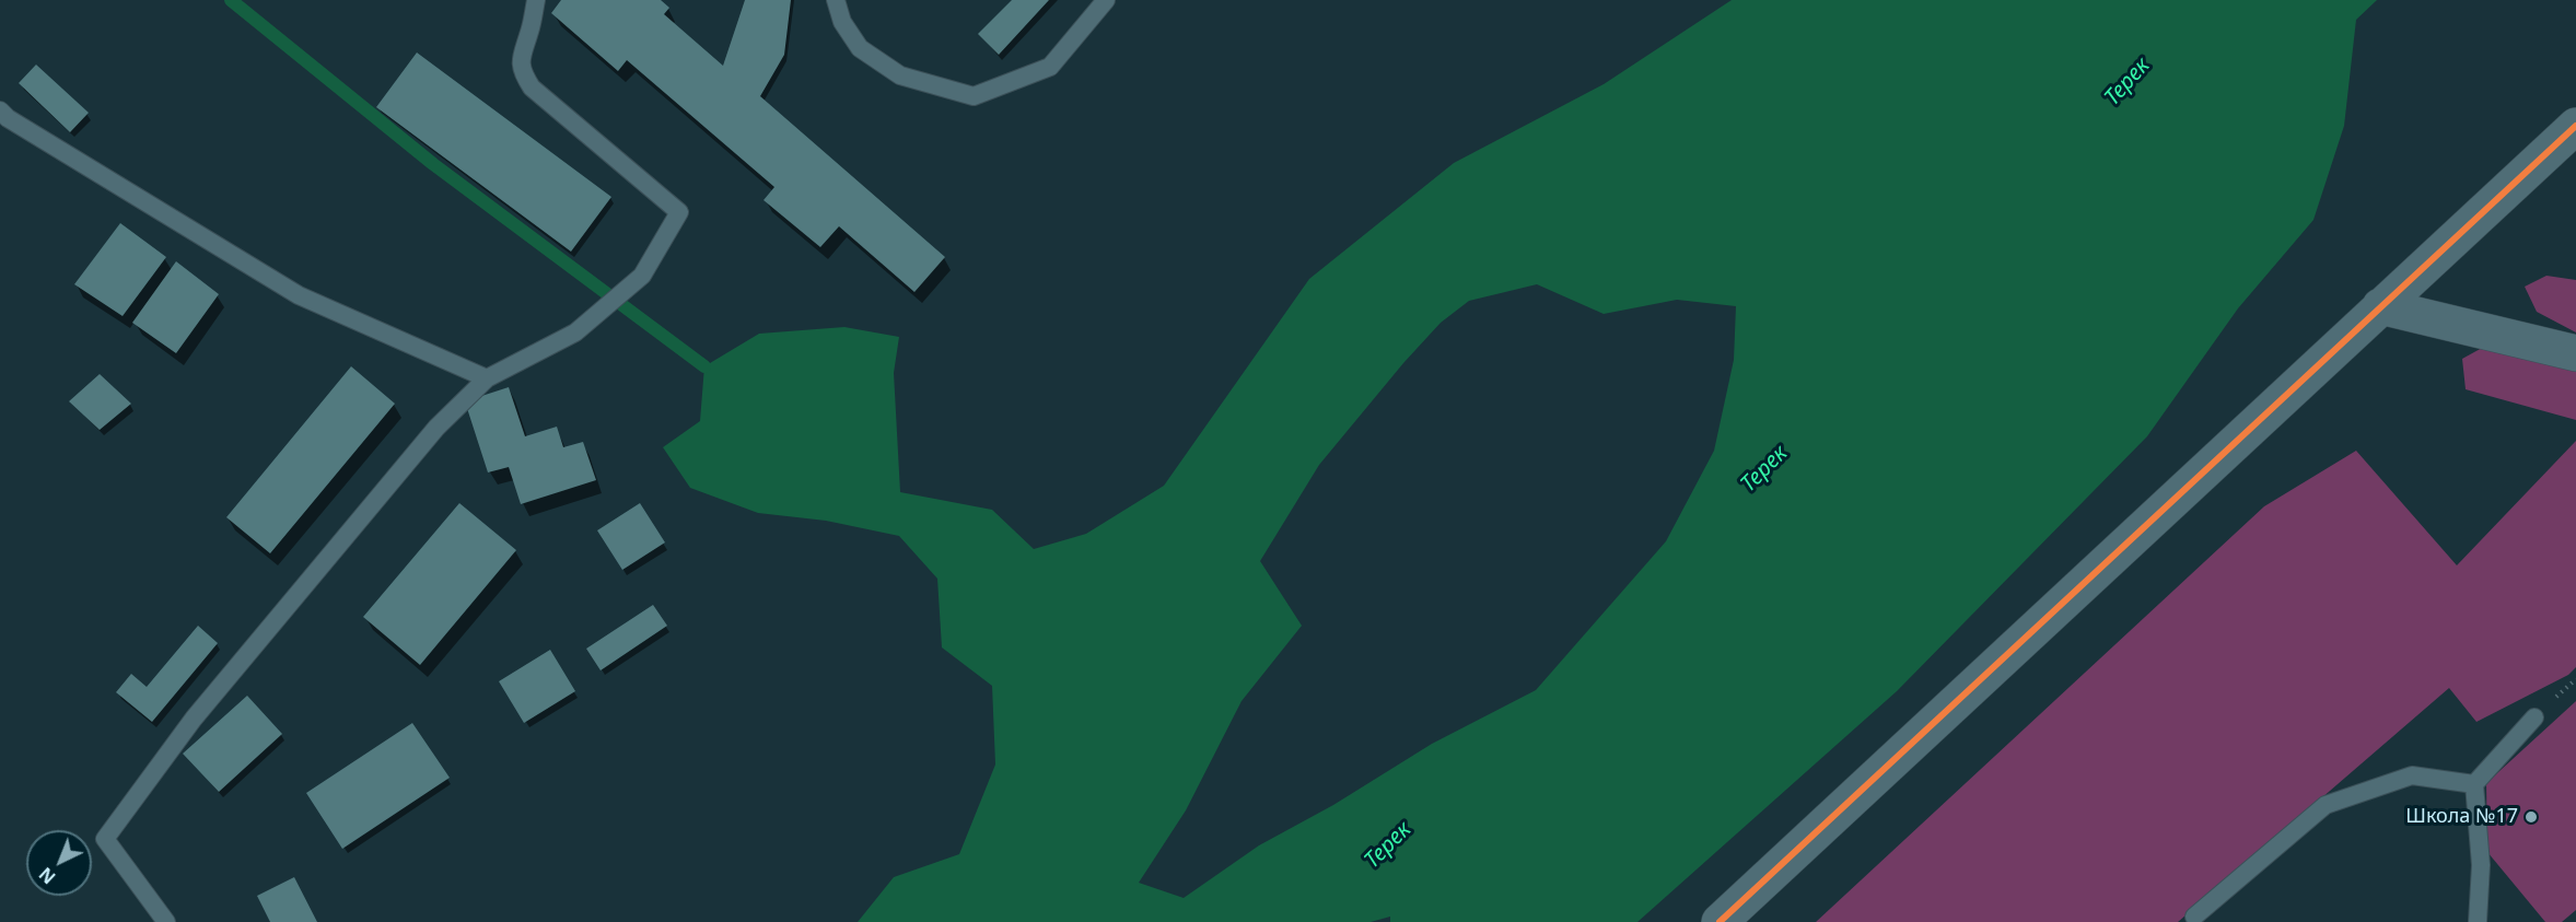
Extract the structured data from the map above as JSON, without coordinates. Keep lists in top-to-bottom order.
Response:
{
  "water": ["Терек"],
  "places": ["Школа №17"],
  "north": "bottom left"
}
